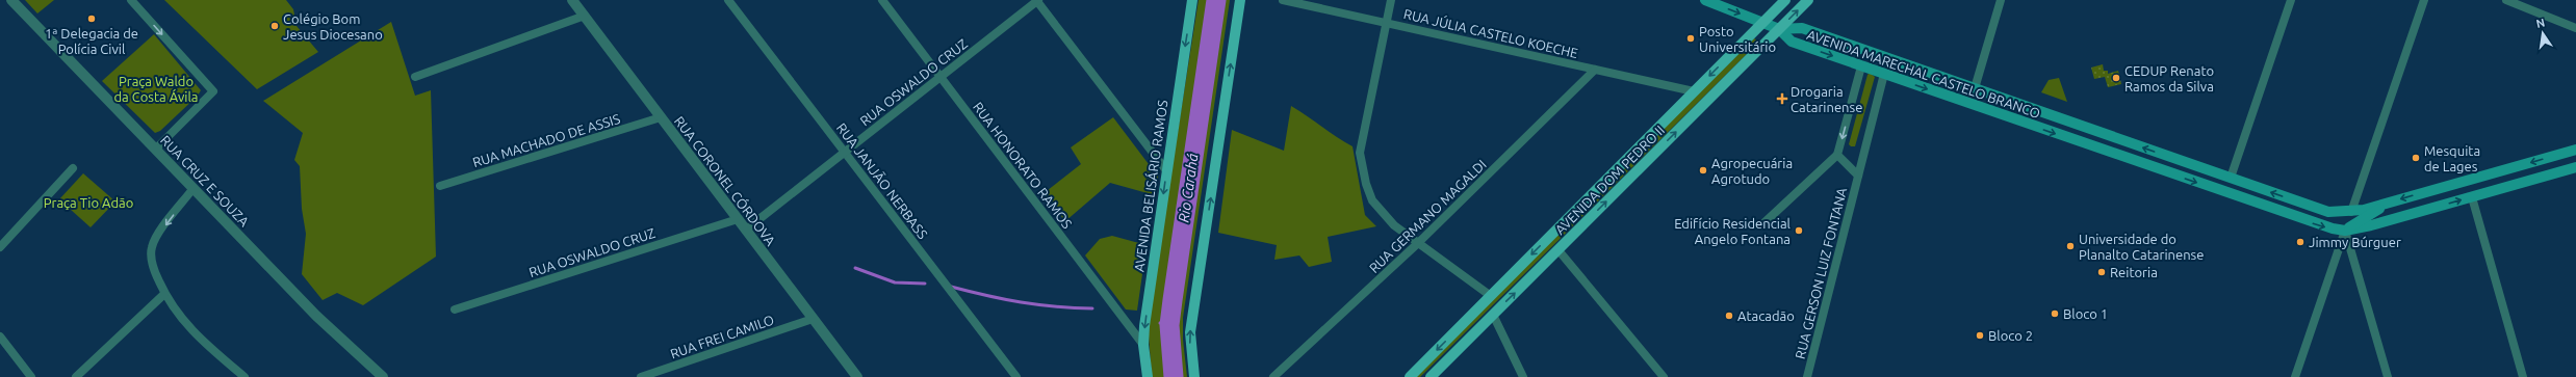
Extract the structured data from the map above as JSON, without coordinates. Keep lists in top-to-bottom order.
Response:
{
  "streets": {
    "main road": ["AVENIDA MARECHAL CASTELO BRANCO", "AVENIDA DOM PEDRO II", "AVENIDA BELISÁRIO RAMOS"],
    "street": [
      "RUA JÚLIA CASTELO KOECHE",
      "RUA OSWALDO CRUZ",
      "RUA MACHADO DE ASSIS",
      "RUA HONORATO RAMOS",
      "RUA CRUZ E SOUZA",
      "RUA CORONEL CÓRDOVA",
      "RUA JANJÃO NERBASS",
      "RUA GERMANO MAGALDI",
      "RUA GERSON LUIZ FONTANA",
      "RUA FREI CAMILO"
    ]
  },
  "crossings": [
    ["RUA JÚLIA CASTELO KOECHE", "AVENIDA DOM PEDRO II"],
    ["RUA JÚLIA CASTELO KOECHE", "RUA GERMANO MAGALDI"],
    ["AVENIDA MARECHAL CASTELO BRANCO", "AVENIDA DOM PEDRO II"],
    ["AVENIDA MARECHAL CASTELO BRANCO", "RUA GERSON LUIZ FONTANA"],
    ["RUA OSWALDO CRUZ", "RUA HONORATO RAMOS"],
    ["RUA OSWALDO CRUZ", "RUA CORONEL CÓRDOVA"],
    ["RUA OSWALDO CRUZ", "RUA JANJÃO NERBASS"],
    ["RUA MACHADO DE ASSIS", "RUA CORONEL CÓRDOVA"],
    ["RUA HONORATO RAMOS", "AVENIDA BELISÁRIO RAMOS"],
    ["RUA CORONEL CÓRDOVA", "RUA FREI CAMILO"]
  ],
  "water": ["Rio Carahá"],
  "parks": ["Praça Waldo da Costa Ávila", "Praça Tio Adão"],
  "places": {
    "other": [
      "1ª Delegacia de Polícia Civil",
      "Colégio Bom Jesus Diocesano",
      "Posto Universitário",
      "CEDUP Renato Ramos da Silva",
      "Mesquita de Lages",
      "Agropecuária Agrotudo",
      "Edifício Residencial Angelo Fontana",
      "Jimmy Búrguer",
      "Universidade do Planalto Catarinense",
      "Reitoria",
      "Bloco 1",
      "Atacadão",
      "Bloco 2"
    ],
    "health": ["Drogaria Catarinense"]
  },
  "north": "top"
}
